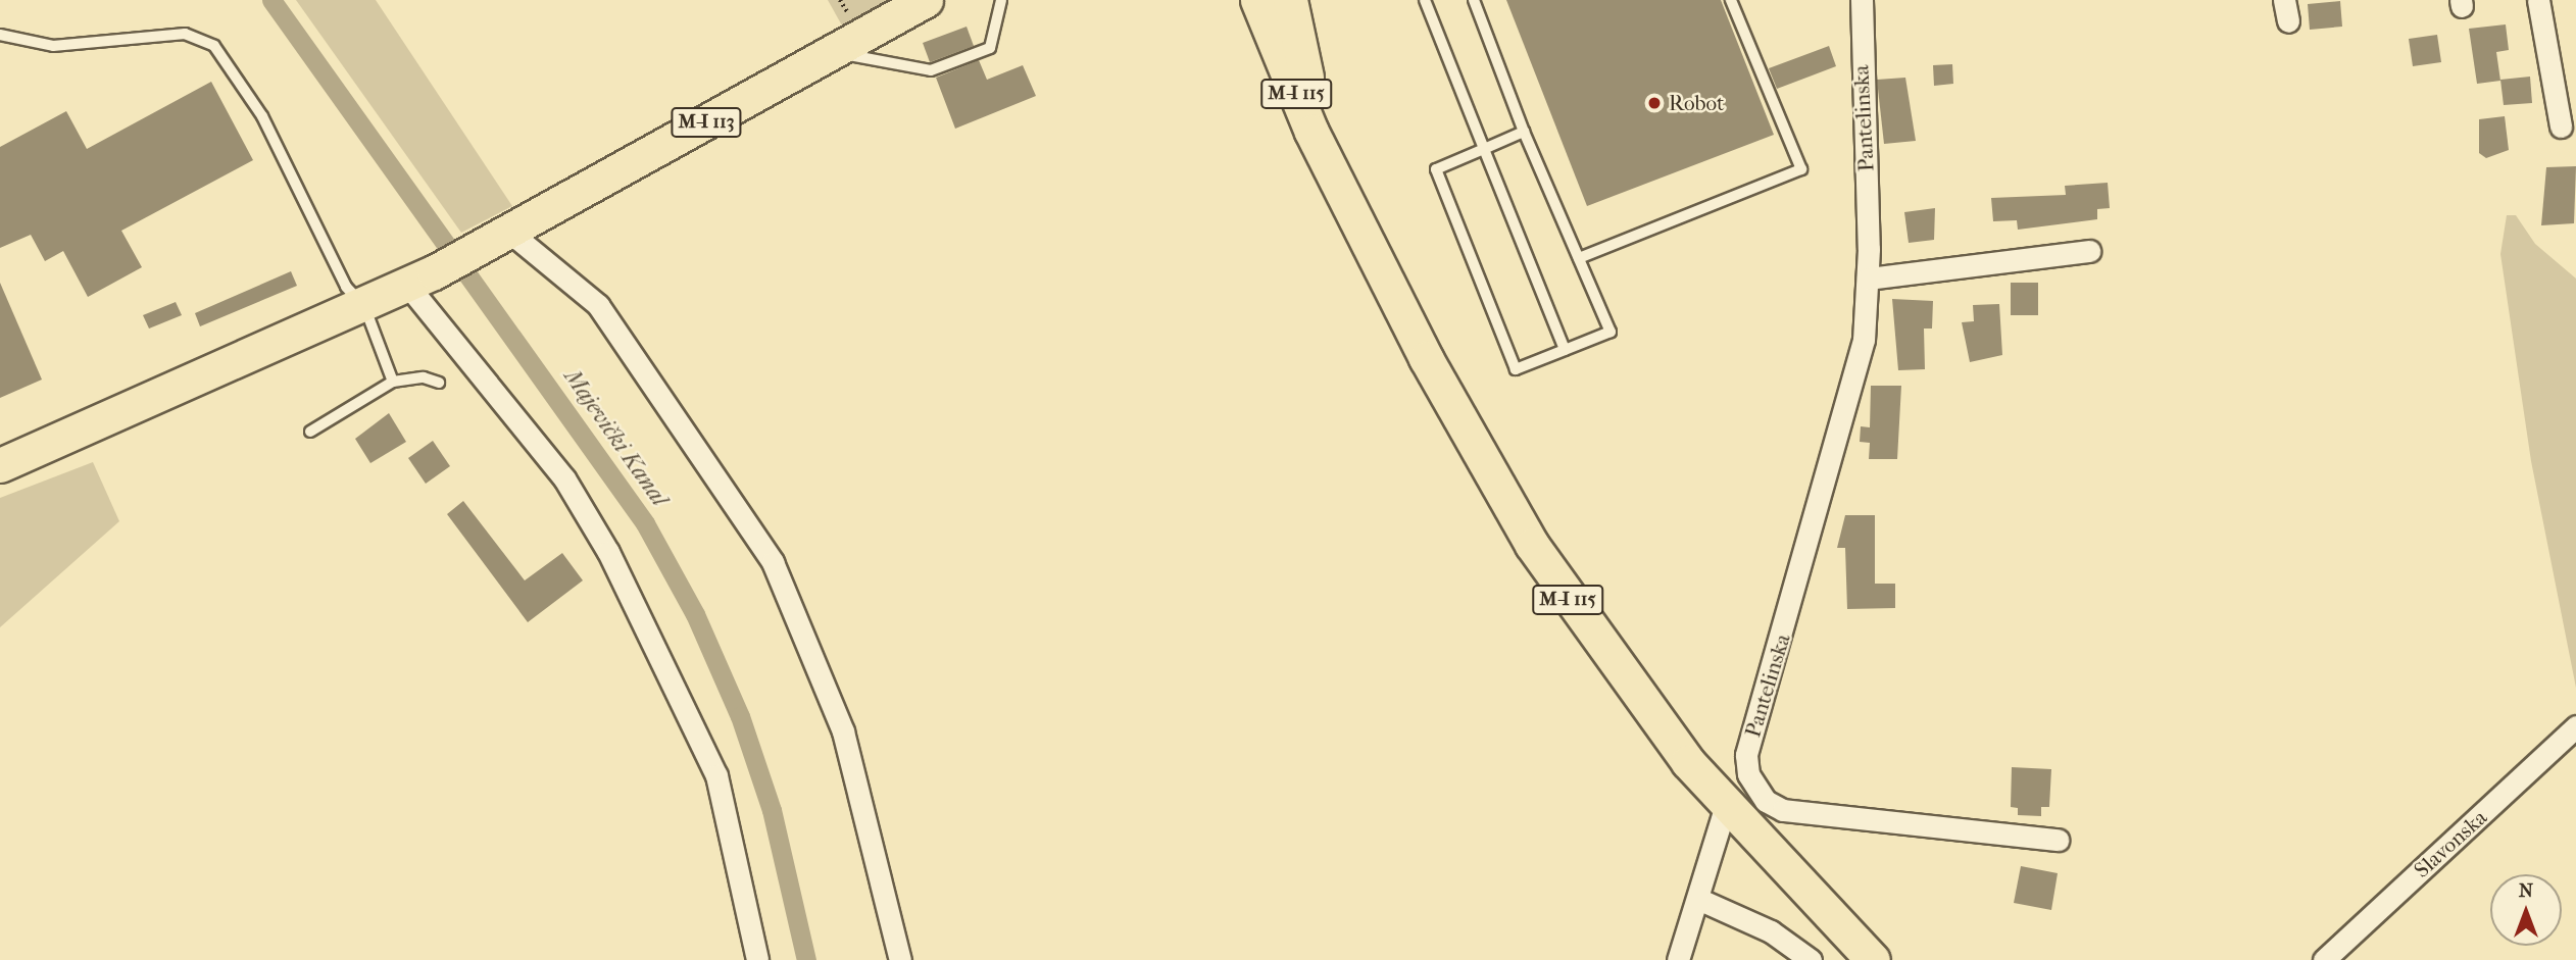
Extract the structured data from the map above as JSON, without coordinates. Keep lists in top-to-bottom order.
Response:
{
  "streets": {
    "main road": ["M-I 115", "M-I 113"],
    "street": ["Pantelinska", "Slavonska"]
  },
  "water": ["Majevički Kanal"],
  "places": ["Robot"],
  "north": "top"
}
